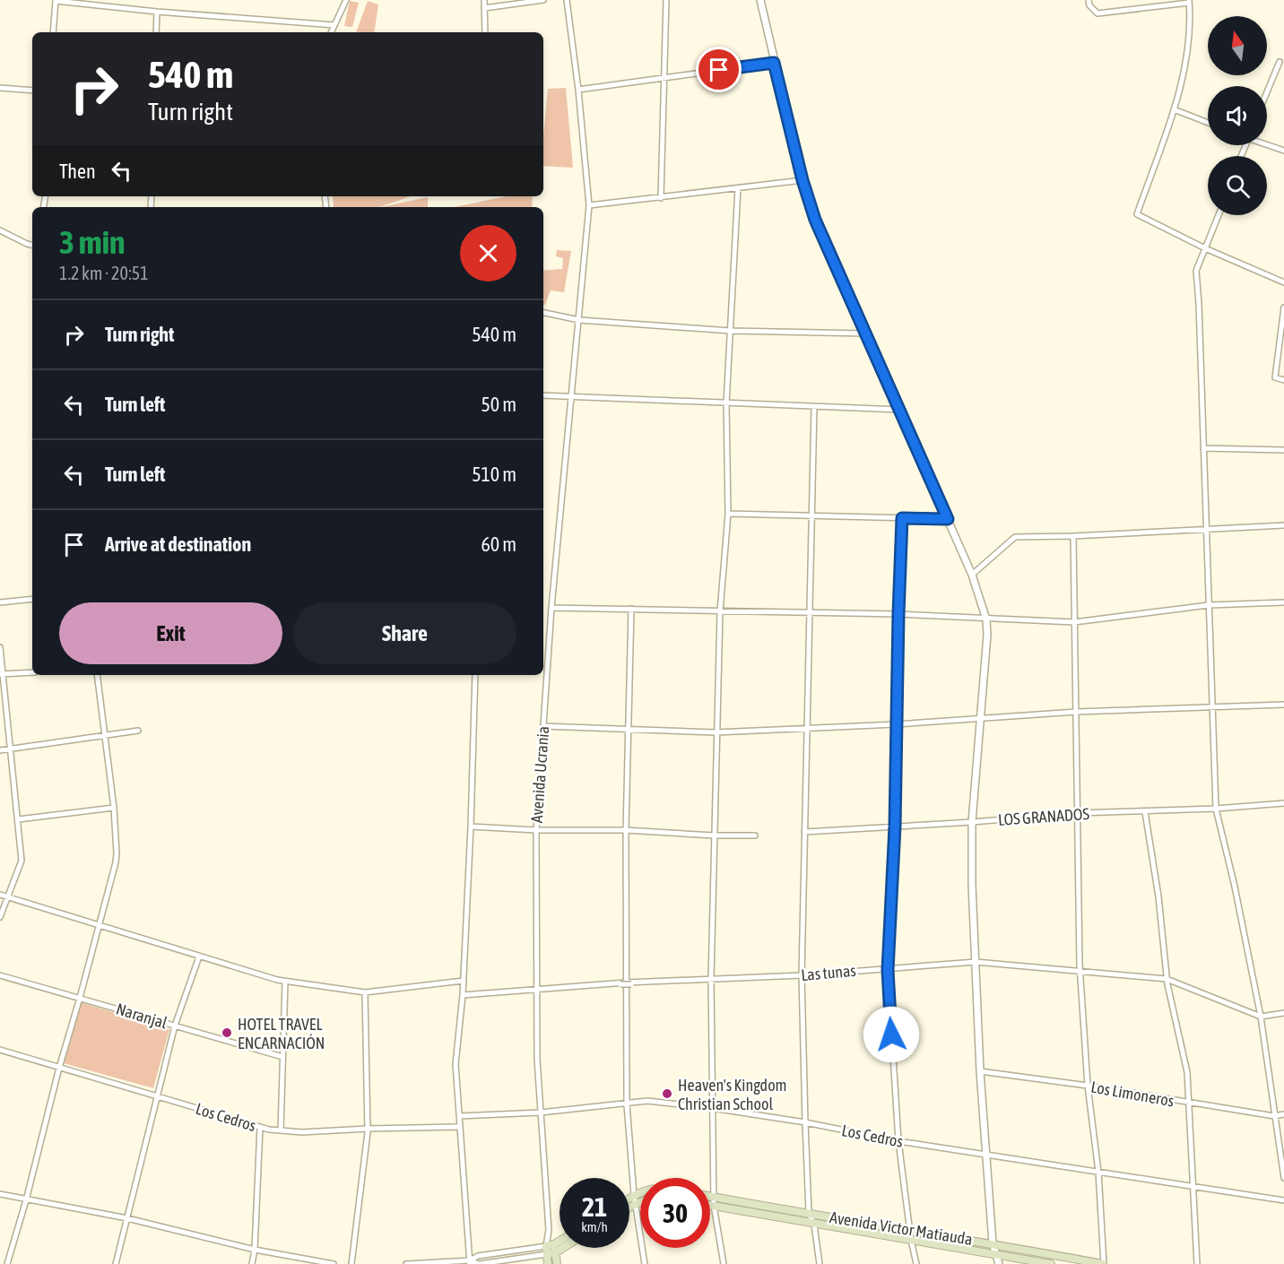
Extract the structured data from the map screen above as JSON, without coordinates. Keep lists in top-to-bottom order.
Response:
{
  "streets": {
    "main road": ["Avenida Ucrania", "Avenida Victor Matiauda"],
    "street": [
      "LOS GRANADOS",
      "Las tunas",
      "Naranjal",
      "Los Limoneros",
      "Los Cedros"
    ]
  },
  "crossings": [
    ["Avenida Ucrania", "Las tunas"],
    ["Avenida Ucrania", "Los Cedros"]
  ],
  "places": ["HOTEL TRAVEL ENCARNACIÓN", "Heaven's Kingdom Christian School"],
  "north": "top",
  "page": {
    "turn": ["540 m", "Turn right"],
    "then": "Then",
    "heading": ["3 min", "1.2 km · 20:51"],
    "list": [
      {
        "name": "Turn right",
        "value": "540 m"
      },
      {
        "name": "Turn left",
        "value": "50 m"
      },
      {
        "name": "Turn left",
        "value": "510 m"
      },
      {
        "name": "Arrive at destination",
        "value": "60 m"
      }
    ],
    "buttons": ["Exit", "Share"],
    "speed": "21 km/h",
    "limit": "30"
  }
}
